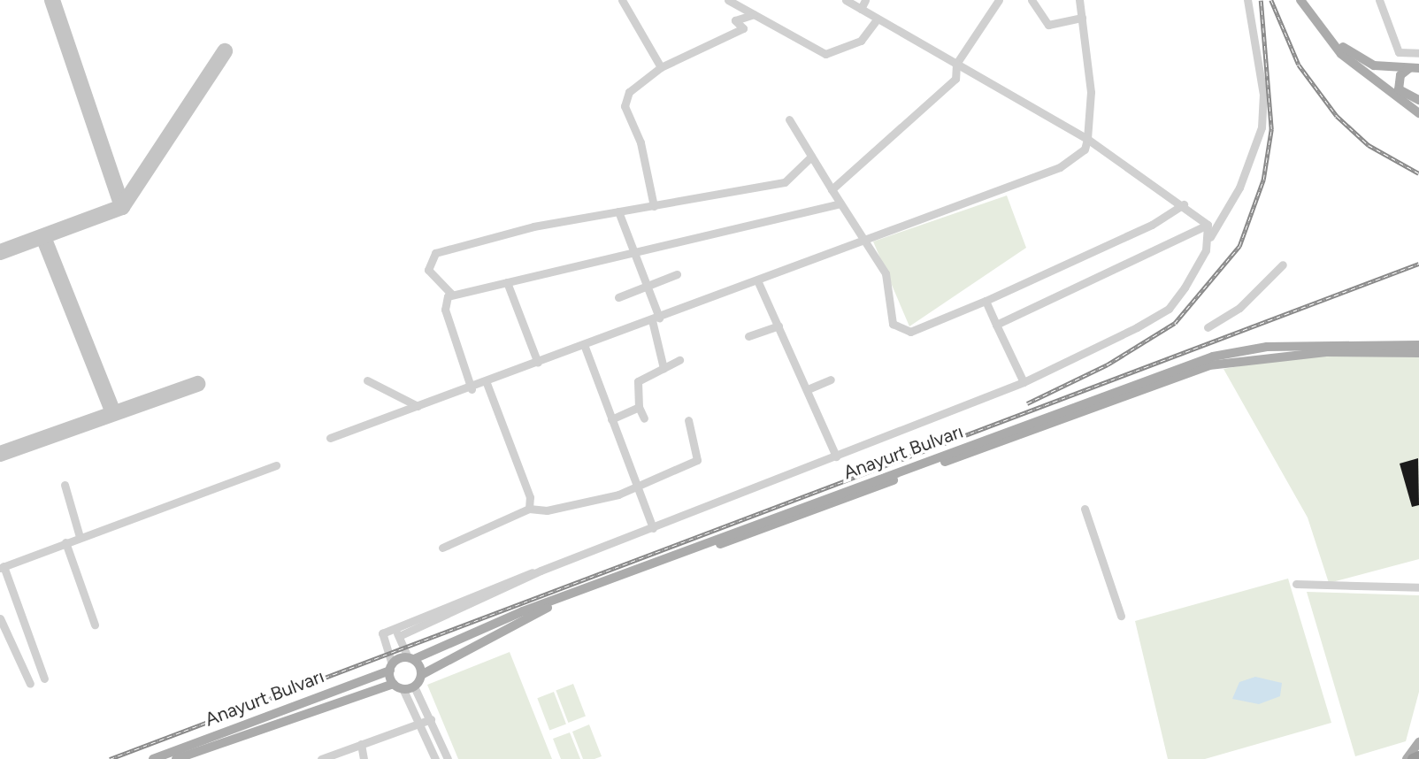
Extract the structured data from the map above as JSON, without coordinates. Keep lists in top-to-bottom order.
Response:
{
  "streets": {
    "main road": ["Anayurt Bulvarı"]
  }
}
